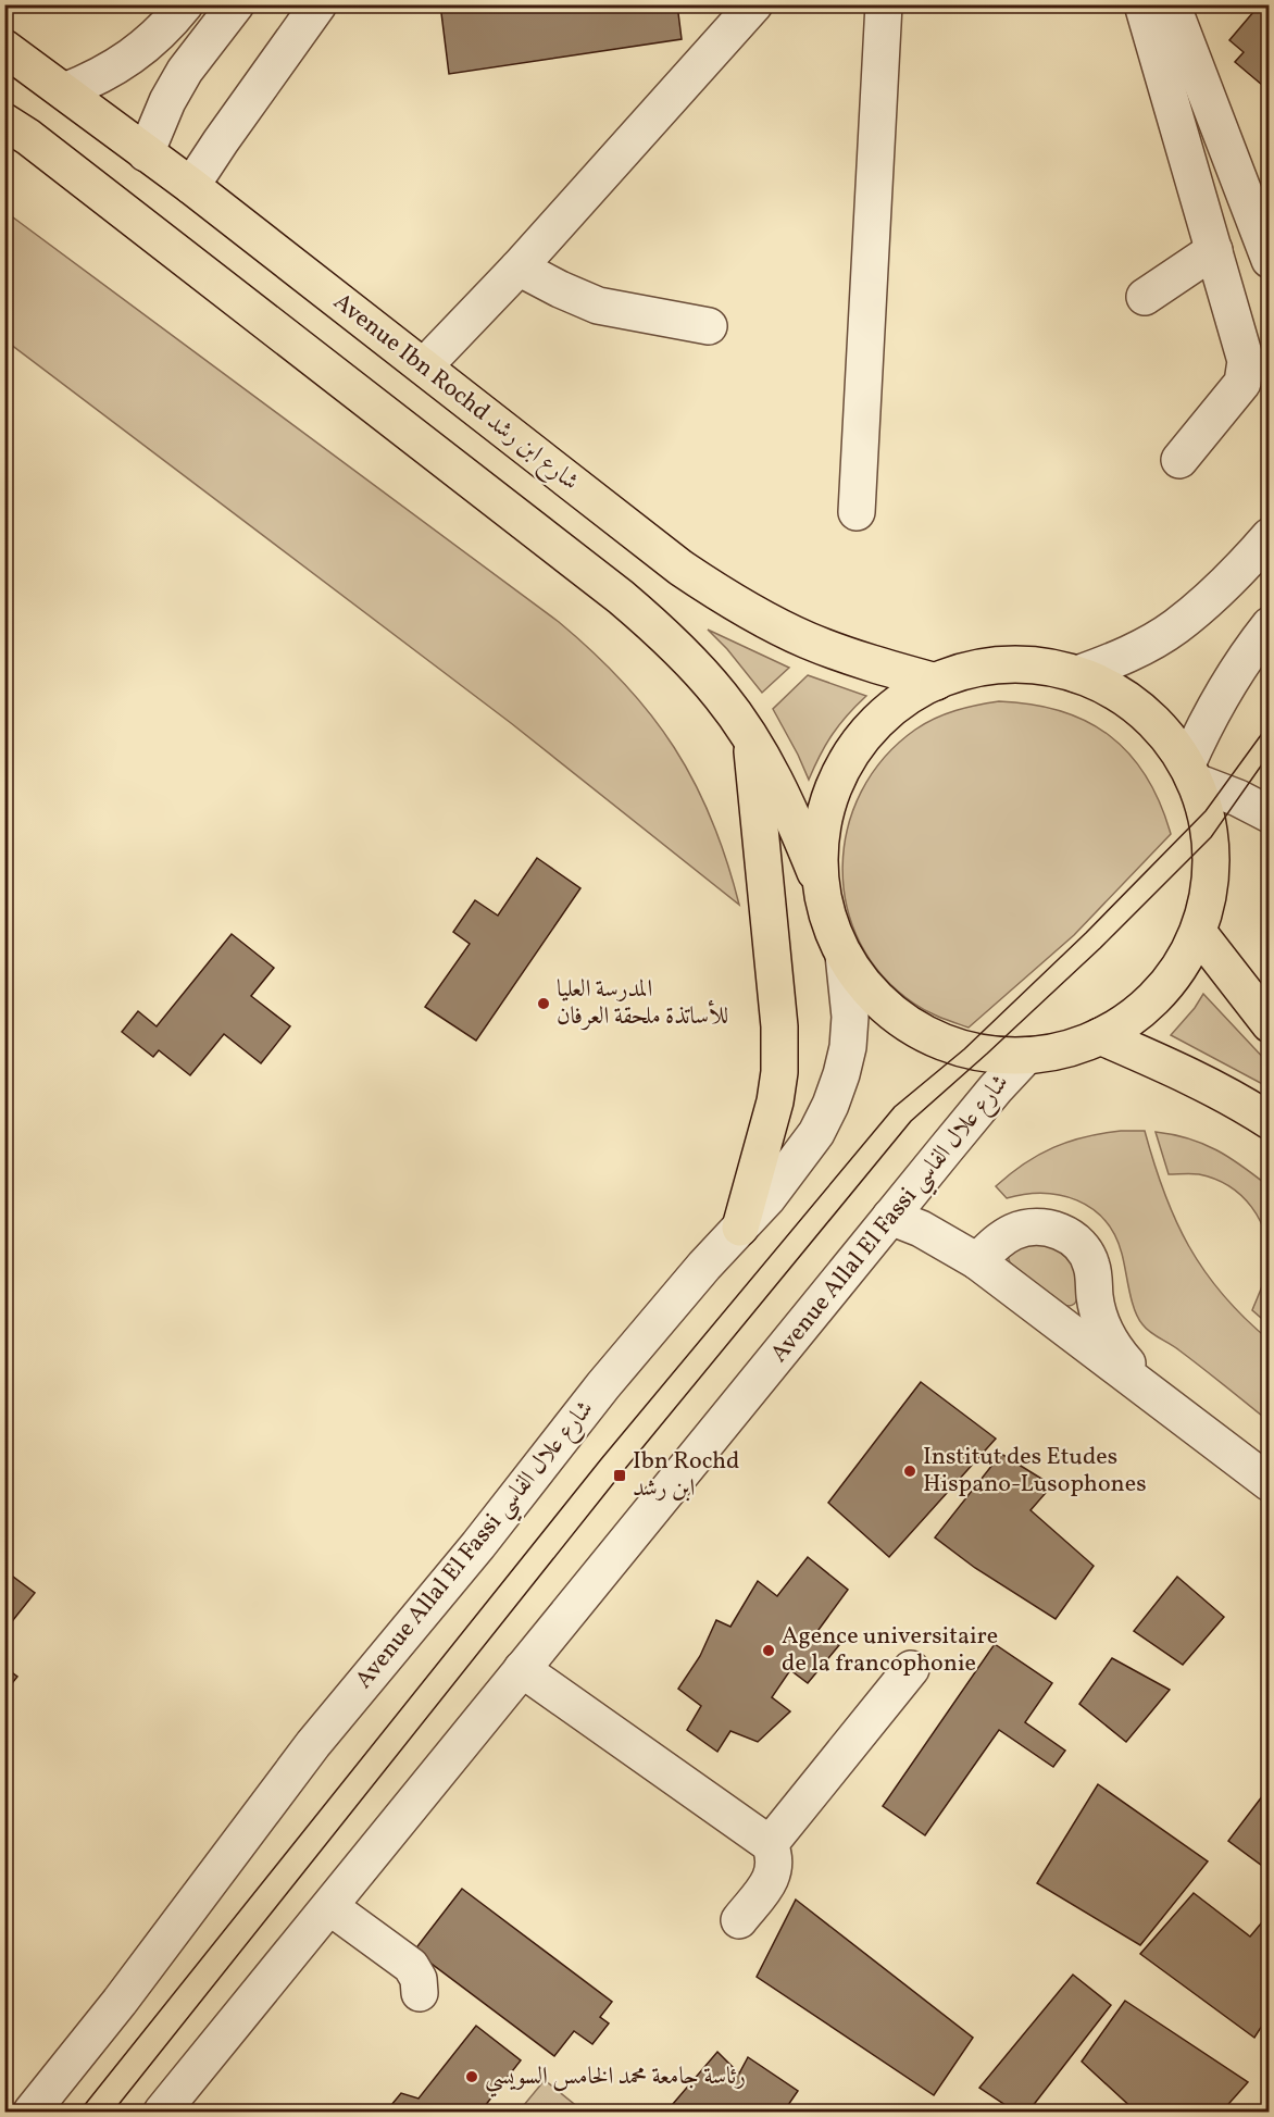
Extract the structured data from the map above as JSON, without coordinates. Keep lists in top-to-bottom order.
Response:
{
  "streets": {
    "main road": ["Avenue Ibn Rochd شارع ابن رشد"],
    "street": ["Avenue Allal El Fassi شارع علال الفاسي"]
  },
  "places": {
    "other": [
      "المدرسة العليا للأساتذة ملحقة العرفان",
      "Institut des Etudes Hispano-Lusophones",
      "Agence universitaire de la francophonie",
      "رئاسة جامعة محمد الخامس السويسي"
    ],
    "transit": ["Ibn Rochd ابن رشد"]
  }
}
